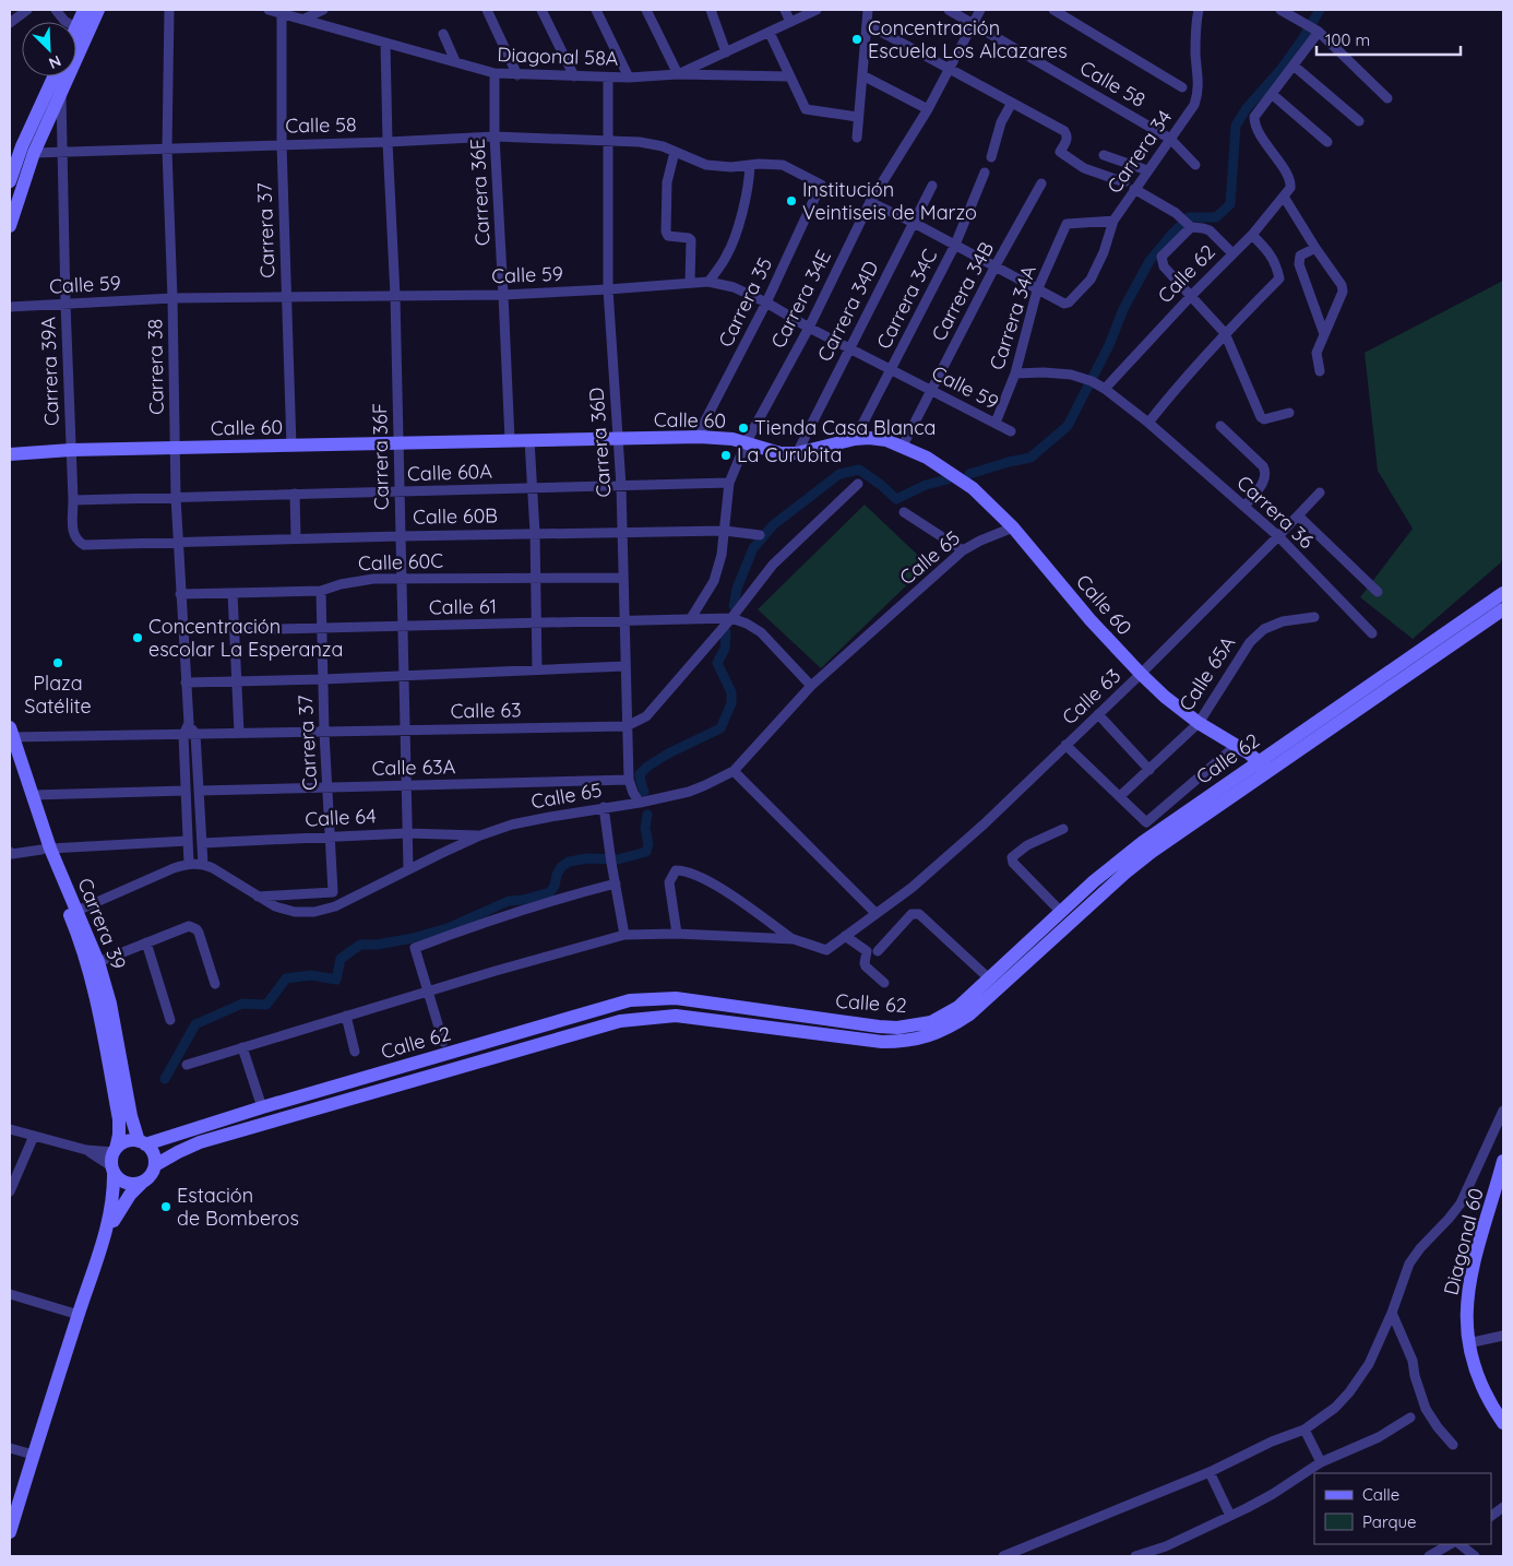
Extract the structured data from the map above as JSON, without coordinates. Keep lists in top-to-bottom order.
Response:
{
  "streets": {
    "main road": [
      "Calle 62",
      "Calle 60",
      "Carrera 39",
      "Diagonal 60"
    ],
    "street": [
      "Diagonal 58A",
      "Calle 58",
      "Carrera 34",
      "Carrera 36E",
      "Carrera 37",
      "Calle 59",
      "Carrera 34B",
      "Carrera 34E",
      "Carrera 34C",
      "Carrera 35",
      "Carrera 34D",
      "Carrera 34A",
      "Carrera 38",
      "Carrera 39A",
      "Carrera 36D",
      "Carrera 36F",
      "Calle 60A",
      "Carrera 36",
      "Calle 60B",
      "Calle 65",
      "Calle 60C",
      "Calle 61",
      "Calle 65A",
      "Calle 63",
      "Calle 63A",
      "Calle 64"
    ]
  },
  "crossings": [
    ["Diagonal 58A", "Carrera 36E"],
    ["Diagonal 58A", "Carrera 37"],
    ["Diagonal 58A", "Carrera 36D"],
    ["Diagonal 58A", "Carrera 36F"],
    ["Calle 58", "Carrera 34"],
    ["Calle 58", "Carrera 36E"],
    ["Calle 58", "Carrera 37"],
    ["Calle 58", "Carrera 34E"],
    ["Calle 58", "Carrera 35"],
    ["Calle 58", "Carrera 38"],
    ["Calle 58", "Carrera 39A"],
    ["Calle 58", "Carrera 36D"],
    ["Calle 58", "Carrera 36F"],
    ["Carrera 34", "Carrera 34A"],
    ["Carrera 36E", "Calle 59"],
    ["Carrera 36E", "Calle 60"],
    ["Carrera 37", "Calle 59"],
    ["Carrera 37", "Calle 60"],
    ["Carrera 37", "Calle 65"],
    ["Carrera 37", "Calle 60C"],
    ["Carrera 37", "Calle 61"],
    ["Carrera 37", "Calle 63"],
    ["Carrera 37", "Calle 63A"],
    ["Carrera 37", "Calle 64"],
    ["Calle 62", "Calle 60"],
    ["Calle 62", "Carrera 36"],
    ["Calle 62", "Carrera 39"],
    ["Calle 59", "Carrera 34B"],
    ["Calle 59", "Carrera 34E"],
    ["Calle 59", "Carrera 34C"],
    ["Calle 59", "Carrera 35"],
    ["Calle 59", "Carrera 34D"],
    ["Calle 59", "Carrera 34A"],
    ["Calle 59", "Carrera 38"],
    ["Calle 59", "Carrera 39A"],
    ["Calle 59", "Carrera 36D"],
    ["Calle 59", "Carrera 36F"],
    ["Carrera 34B", "Calle 60"],
    ["Carrera 34E", "Calle 60"],
    ["Carrera 34E", "Calle 60A"],
    ["Carrera 34E", "Calle 60B"],
    ["Carrera 34E", "Calle 61"],
    ["Carrera 34C", "Calle 60"],
    ["Carrera 35", "Calle 60"],
    ["Carrera 34D", "Calle 60"],
    ["Carrera 34A", "Carrera 36"],
    ["Carrera 38", "Calle 60"],
    ["Carrera 38", "Calle 60A"],
    ["Carrera 38", "Calle 60B"],
    ["Carrera 38", "Calle 65"],
    ["Carrera 38", "Calle 60C"],
    ["Carrera 38", "Calle 63"],
    ["Carrera 38", "Calle 63A"],
    ["Carrera 38", "Calle 64"],
    ["Carrera 39A", "Calle 60"],
    ["Carrera 39A", "Calle 60A"],
    ["Carrera 39A", "Calle 60B"],
    ["Calle 60", "Carrera 36D"],
    ["Calle 60", "Carrera 36F"],
    ["Calle 60", "Calle 65"],
    ["Calle 60", "Calle 65A"],
    ["Calle 60", "Calle 63"],
    ["Carrera 36D", "Calle 60A"],
    ["Carrera 36D", "Calle 60B"],
    ["Carrera 36D", "Calle 65"],
    ["Carrera 36D", "Calle 60C"],
    ["Carrera 36D", "Calle 61"],
    ["Carrera 36D", "Calle 63"],
    ["Carrera 36D", "Calle 63A"],
    ["Carrera 36F", "Calle 60A"],
    ["Carrera 36F", "Calle 60B"],
    ["Carrera 36F", "Calle 65"],
    ["Carrera 36F", "Calle 60C"],
    ["Carrera 36F", "Calle 61"],
    ["Carrera 36F", "Calle 63"],
    ["Carrera 36F", "Calle 63A"],
    ["Carrera 36F", "Calle 64"],
    ["Carrera 36", "Calle 63"],
    ["Calle 65", "Calle 64"],
    ["Calle 65", "Carrera 39"],
    ["Calle 63", "Carrera 39"]
  ],
  "places": [
    "Concentración Escuela Los Alcazares",
    "Institución Veintiseis de Marzo",
    "Tienda Casa Blanca",
    "La Curubita",
    "Concentración escolar La Esperanza",
    "Plaza Satélite",
    "Estación de Bomberos"
  ],
  "legend": ["Calle", "Parque"],
  "scale_bar": "100 m",
  "north": "bottom right"
}
